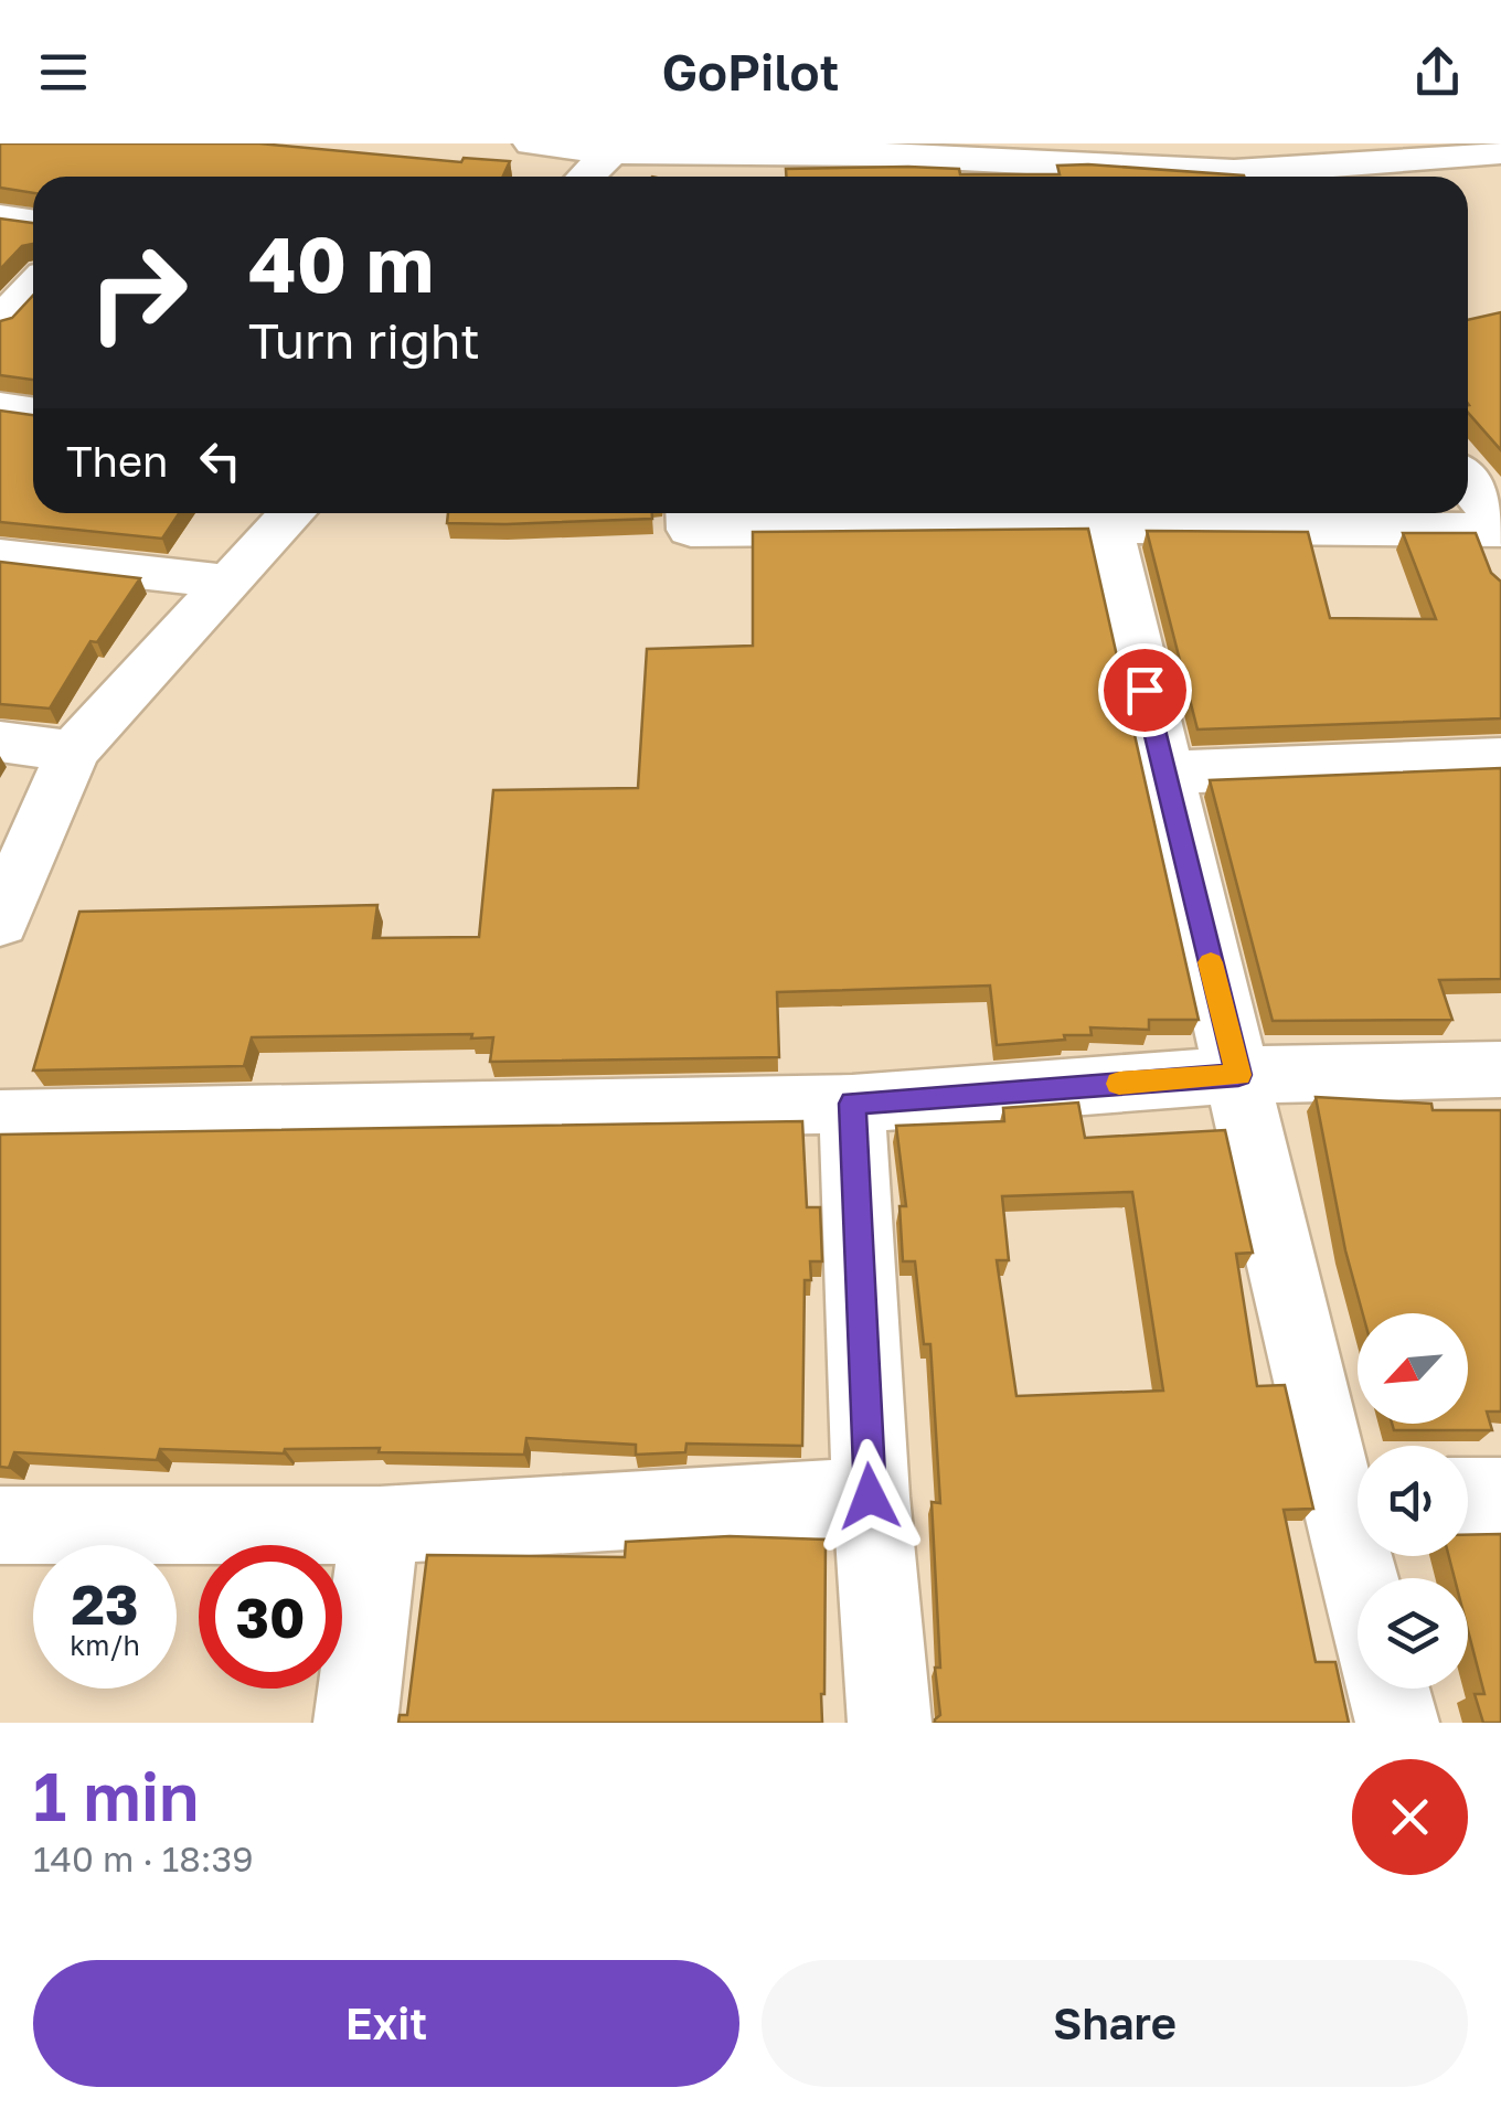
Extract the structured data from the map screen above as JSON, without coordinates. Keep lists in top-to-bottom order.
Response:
{
  "north": "bottom left",
  "page": {
    "header": "GoPilot",
    "turn": ["40 m", "Turn right"],
    "then": "Then",
    "speed": "23 km/h",
    "limit": "30",
    "heading": ["1 min", "140 m · 18:39"],
    "buttons": ["Exit", "Share"]
  }
}
